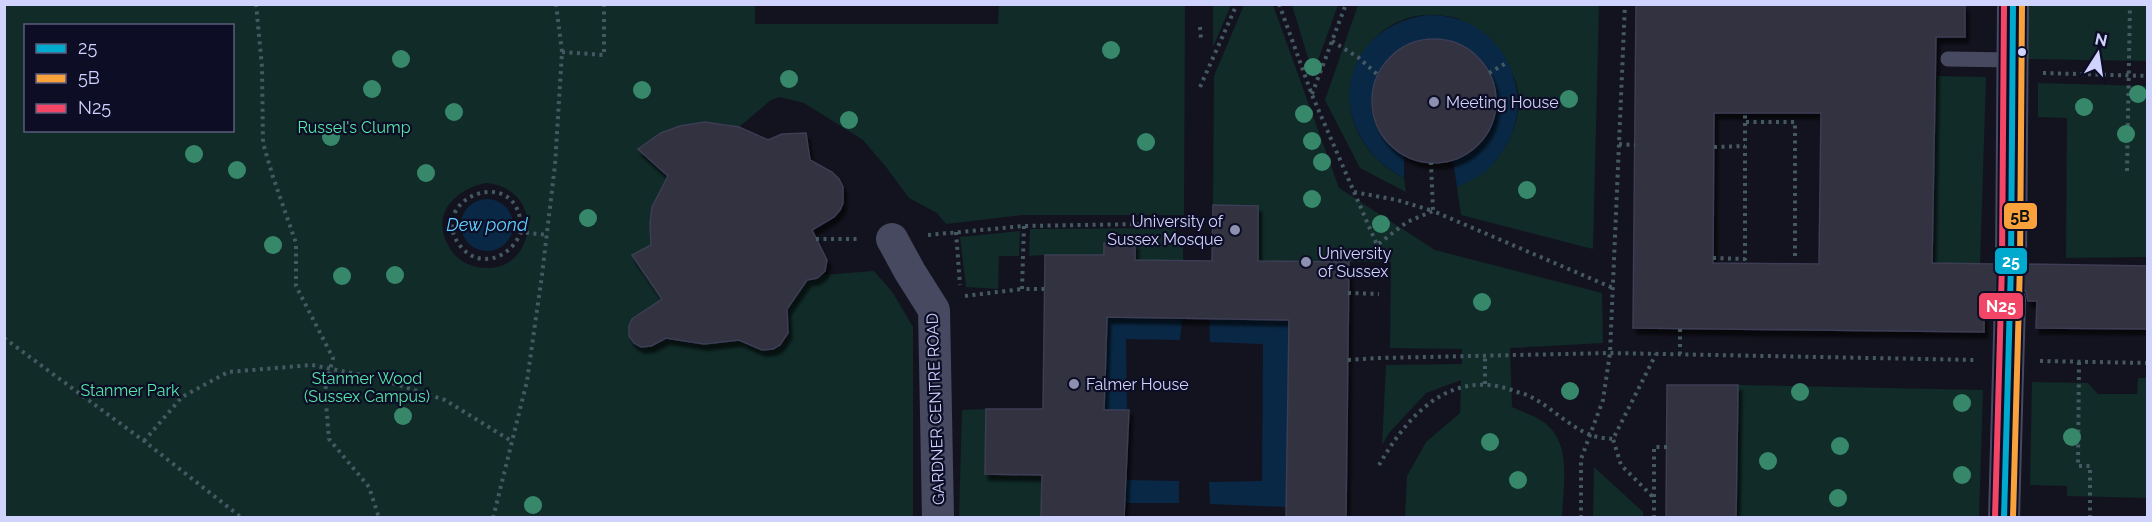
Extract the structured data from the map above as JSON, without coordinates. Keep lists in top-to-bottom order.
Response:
{
  "streets": {
    "street": ["GARDNER CENTRE ROAD"]
  },
  "water": ["Dew pond"],
  "parks": ["Russel's Clump", "Stanmer Wood (Sussex Campus)", "Stanmer Park"],
  "places": [
    "Meeting House",
    "University of Sussex Mosque",
    "University of Sussex",
    "Falmer House"
  ],
  "lines": ["transit line 25", "transit line 5B", "transit line N25"],
  "legend": ["25", "5B", "N25"],
  "north": "top"
}
